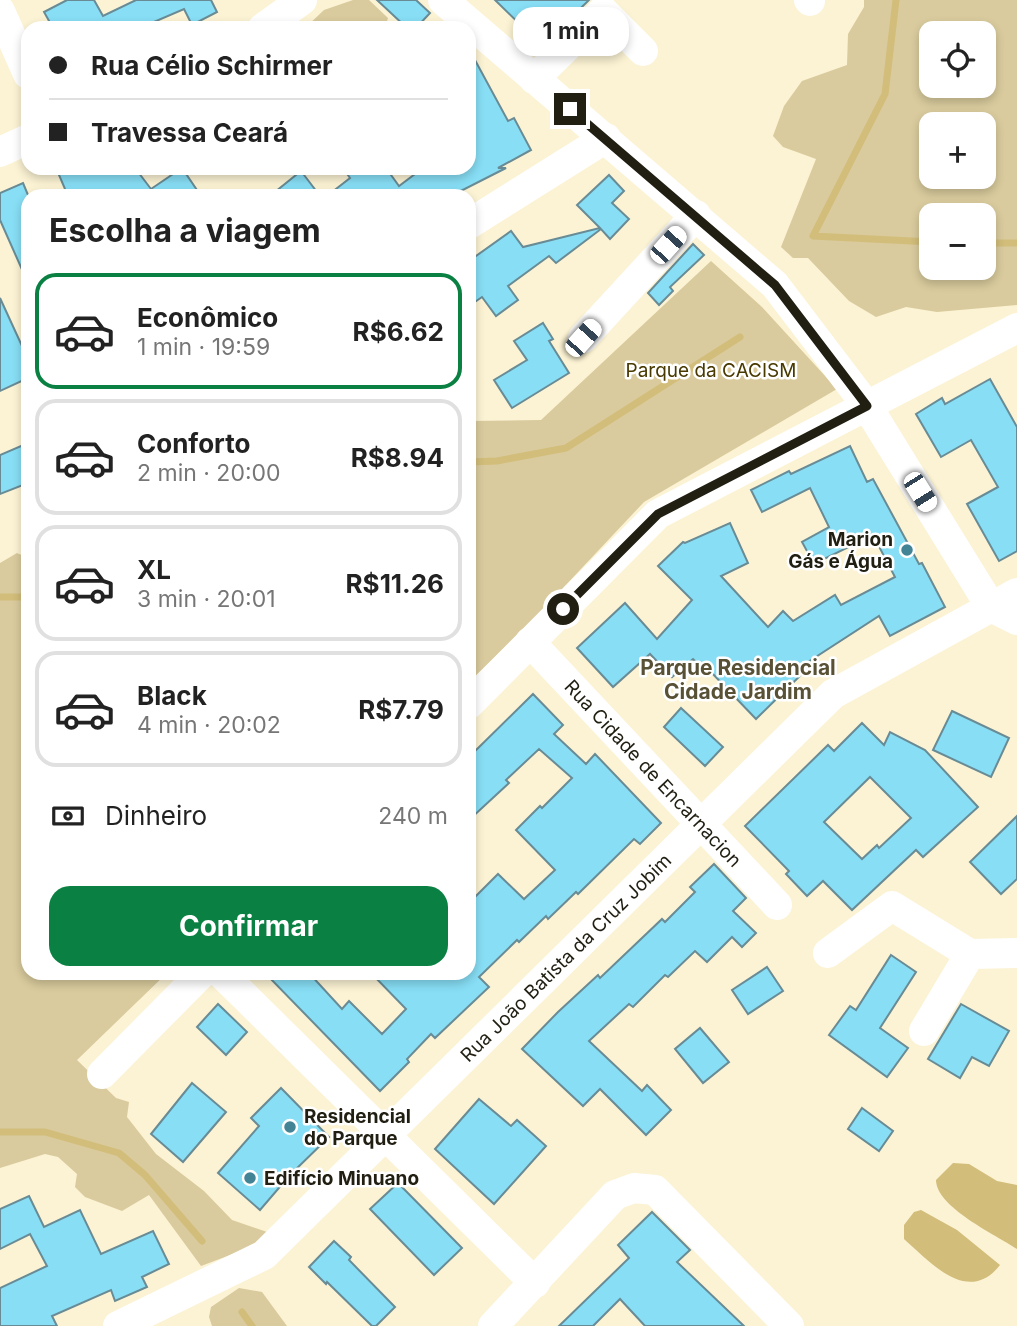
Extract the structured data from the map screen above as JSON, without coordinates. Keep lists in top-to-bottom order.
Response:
{
  "streets": {
    "street": ["Rua Cidade de Encarnacion", "Rua João Batista da Cruz Jobim"]
  },
  "crossings": [
    ["Rua Cidade de Encarnacion", "Rua João Batista da Cruz Jobim"]
  ],
  "districts": ["Parque Residencial Cidade Jardim"],
  "parks": ["Parque da CACISM"],
  "places": ["Marion Gás e Água", "Residencial do Parque", "Edifício Minuano"],
  "page": {
    "bubble": "1 min",
    "map_buttons": ["+", "−"],
    "banner": ["Rua Célio Schirmer", "Travessa Ceará"],
    "heading": "Escolha a viagem",
    "list": [
      {
        "name": "Econômico",
        "note": "1 min · 19:59",
        "value": "R$6.62"
      },
      {
        "name": "Conforto",
        "note": "2 min · 20:00",
        "value": "R$8.94"
      },
      {
        "name": "XL",
        "note": "3 min · 20:01",
        "value": "R$11.26"
      },
      {
        "name": "Black",
        "note": "4 min · 20:02",
        "value": "R$7.79"
      }
    ],
    "pay": ["Dinheiro", "240 m"],
    "buttons": "Confirmar"
  }
}
